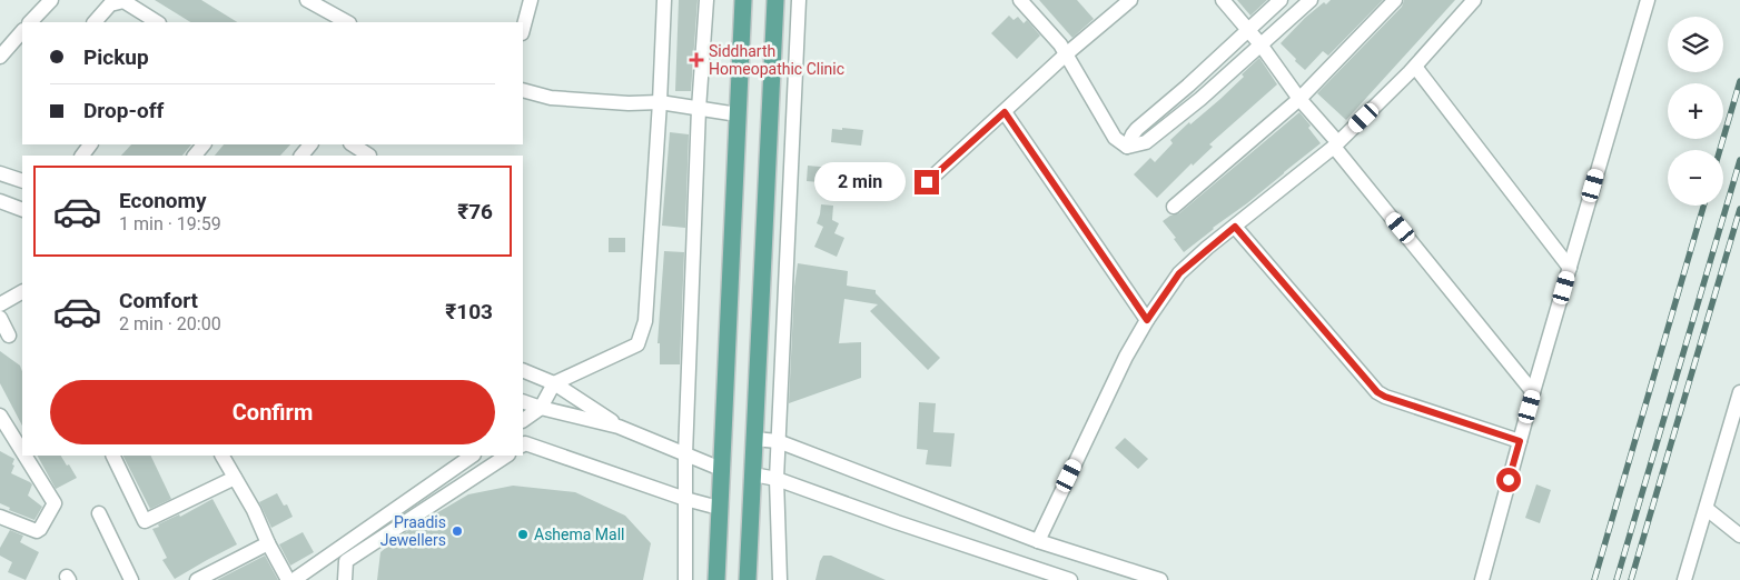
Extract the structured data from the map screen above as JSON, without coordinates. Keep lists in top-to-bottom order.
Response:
{
  "places": {
    "health": ["Siddharth Homeopathic Clinic"],
    "other": ["Praadis Jewellers", "Ashema Mall"]
  },
  "page": {
    "map_buttons": ["+", "−"],
    "banner": ["Pickup", "Drop-off"],
    "bubble": "2 min",
    "list": [
      {
        "name": "Economy",
        "note": "1 min · 19:59",
        "value": "₹76"
      },
      {
        "name": "Comfort",
        "note": "2 min · 20:00",
        "value": "₹103"
      }
    ],
    "buttons": "Confirm"
  }
}
